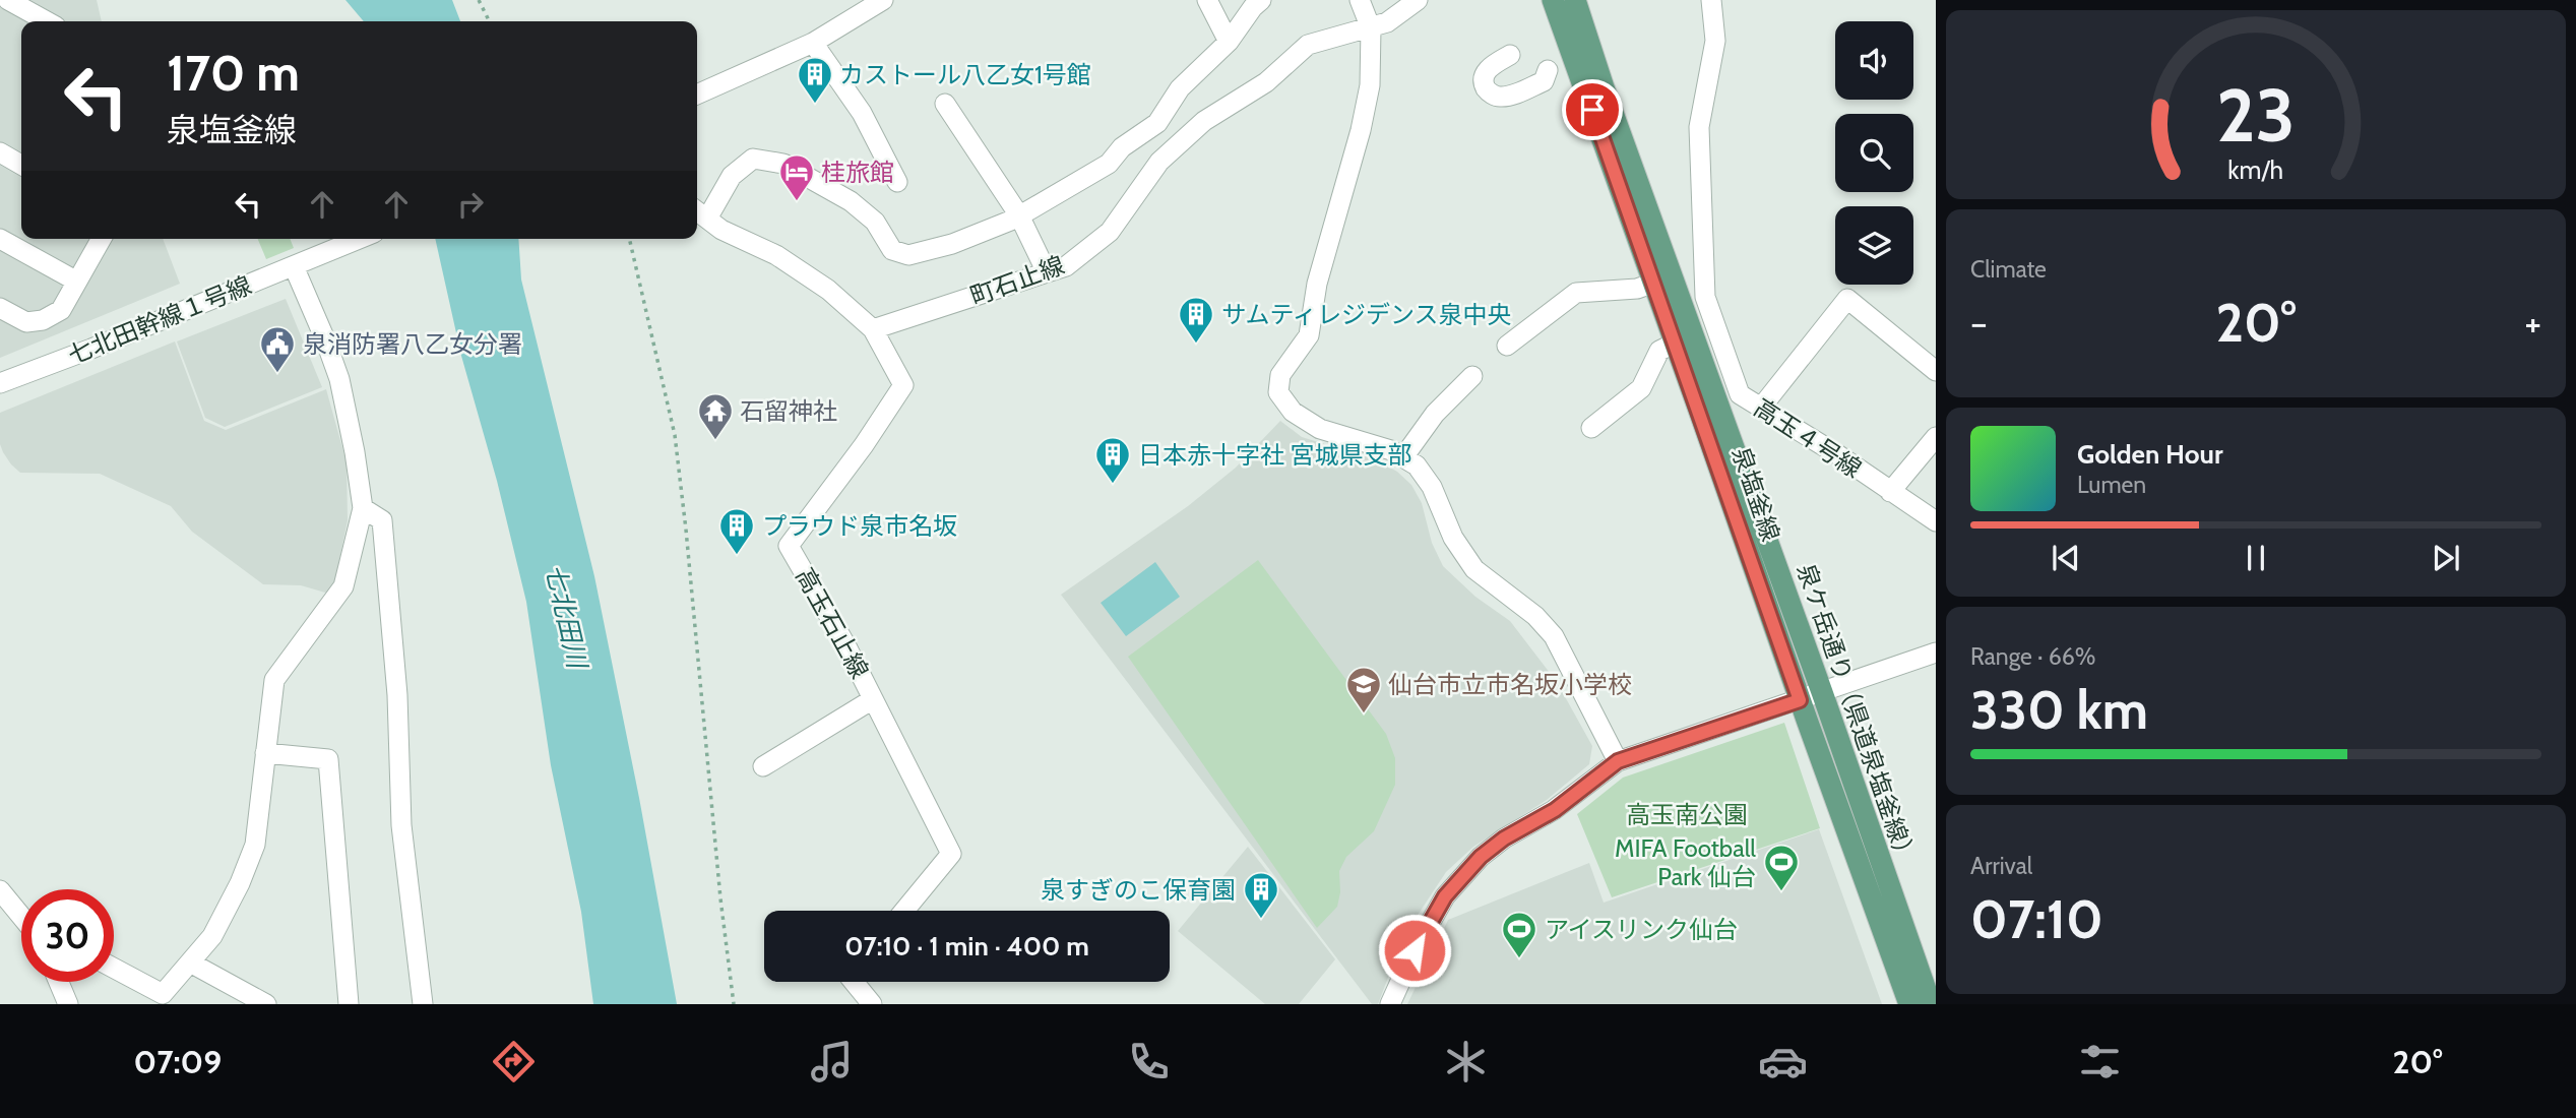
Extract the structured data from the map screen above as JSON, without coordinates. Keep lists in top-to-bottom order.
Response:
{
  "streets": {
    "main road": ["泉塩釜線", "泉ケ岳通り（県道泉塩釜線）"],
    "street": [
      "町石止線",
      "七北田幹線１号線",
      "高玉４号線",
      "高玉石止線"
    ]
  },
  "crossings": [
    ["町石止線", "高玉石止線"],
    ["泉塩釜線", "泉ケ岳通り（県道泉塩釜線）"]
  ],
  "water": ["七北田川"],
  "parks": ["高玉南公園"],
  "places": {
    "building": [
      "カストール八乙女1号館",
      "サムティレジデンス泉中央",
      "日本赤十字社 宮城県支部",
      "プラウド泉市名坂",
      "泉すぎのこ保育園"
    ],
    "hotel": ["桂旅館"],
    "public building": ["泉消防署八乙女分署"],
    "temple": ["石留神社"],
    "school or university": ["仙台市立市名坂小学校"],
    "sports": ["MIFA Football Park 仙台", "アイスリンク仙台"]
  },
  "page": {
    "turn": ["170 m", "泉塩釜線"],
    "tile": [
      "Climate",
      ["Range · 66%", "330 km"],
      ["Arrival", "07:10"]
    ],
    "heat": ["−", "20°", "+"],
    "song": ["Golden Hour", "Lumen"],
    "limit": "30",
    "trip": "07:10 · 1 min · 400 m",
    "tabs": ["07:09", "20°"],
    "gauge": ["23", "km/h"]
  }
}
